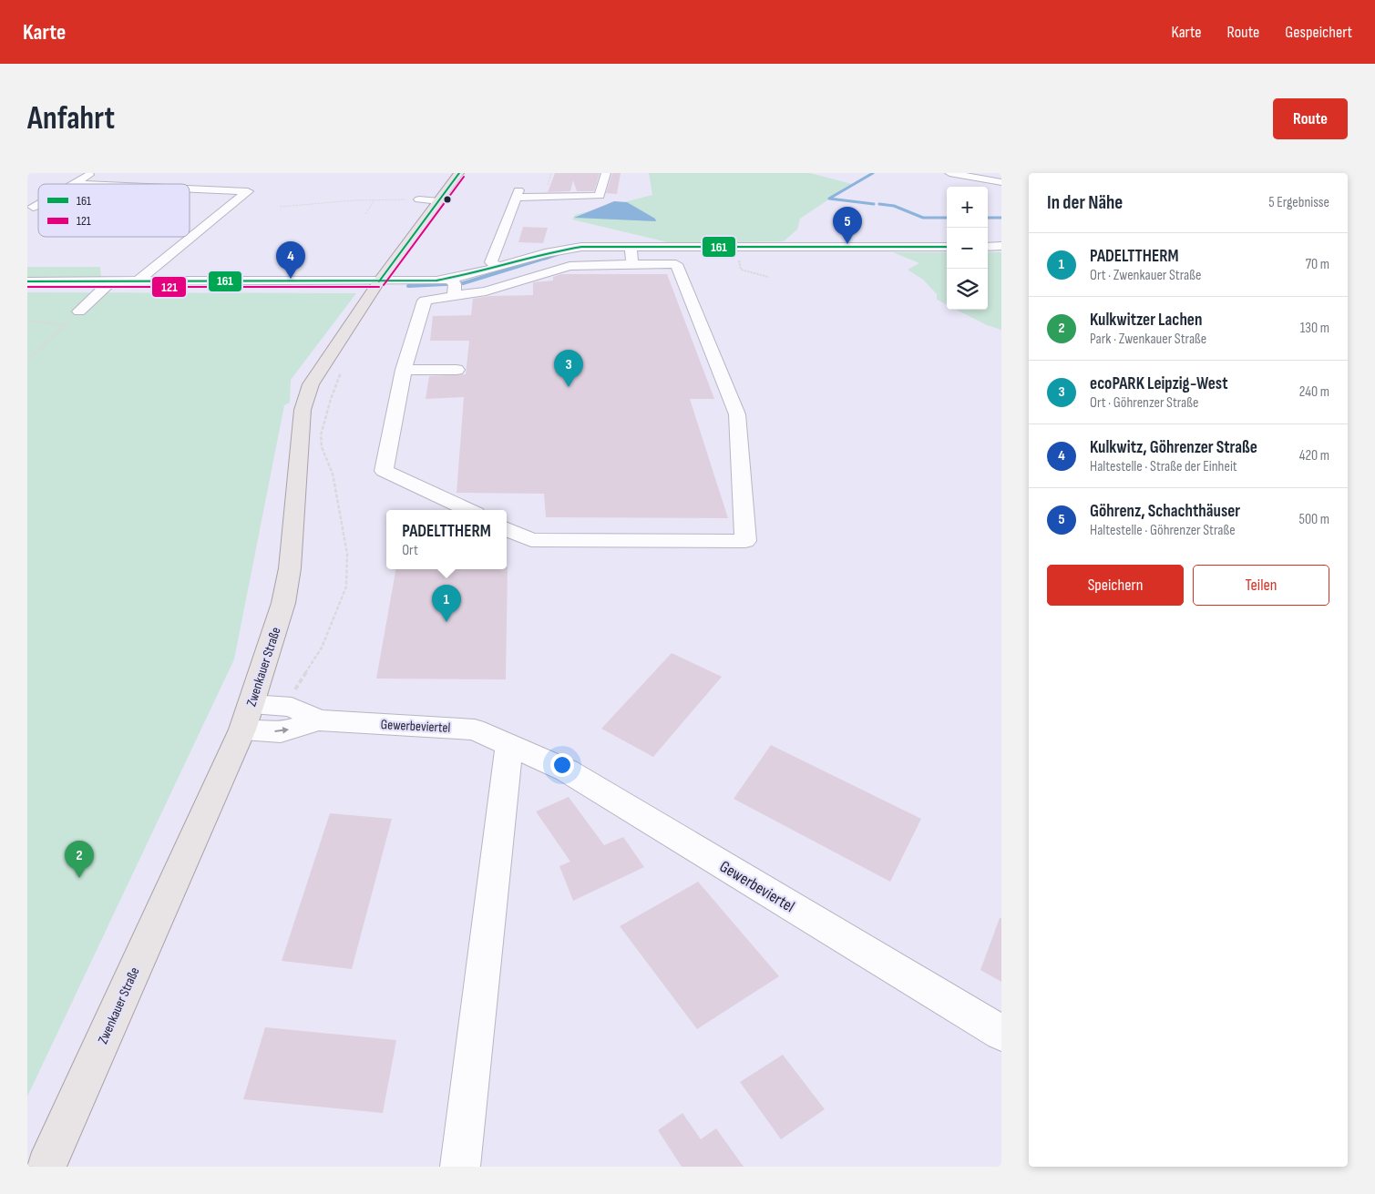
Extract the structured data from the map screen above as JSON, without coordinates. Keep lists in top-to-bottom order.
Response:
{
  "streets": {
    "main road": ["Zwenkauer Straße"],
    "street": ["Gewerbeviertel"]
  },
  "crossings": [
    ["Zwenkauer Straße", "Gewerbeviertel"]
  ],
  "lines": ["transit line 161", "transit line 121"],
  "legend": ["161", "121"],
  "page": {
    "header": "Karte",
    "nav": ["Karte", "Route", "Gespeichert"],
    "buttons": [
      "Route",
      ["Speichern", "Teilen"]
    ],
    "title": "Anfahrt",
    "heading": ["In der Nähe", "5 Ergebnisse"],
    "map_buttons": ["+", "−"],
    "pins": [
      "5",
      "4",
      "3",
      "1",
      "2"
    ],
    "list": [
      {
        "mark": "1",
        "name": "PADELTTHERM",
        "note": "Ort · Zwenkauer Straße",
        "value": "70 m"
      },
      {
        "mark": "2",
        "name": "Kulkwitzer Lachen",
        "note": "Park · Zwenkauer Straße",
        "value": "130 m"
      },
      {
        "mark": "3",
        "name": "ecoPARK Leipzig-West",
        "note": "Ort · Göhrenzer Straße",
        "value": "240 m"
      },
      {
        "mark": "4",
        "name": "Kulkwitz, Göhrenzer Straße",
        "note": "Haltestelle · Straße der Einheit",
        "value": "420 m"
      },
      {
        "mark": "5",
        "name": "Göhrenz, Schachthäuser",
        "note": "Haltestelle · Göhrenzer Straße",
        "value": "500 m"
      }
    ],
    "popup": ["PADELTTHERM", "Ort"]
  }
}
